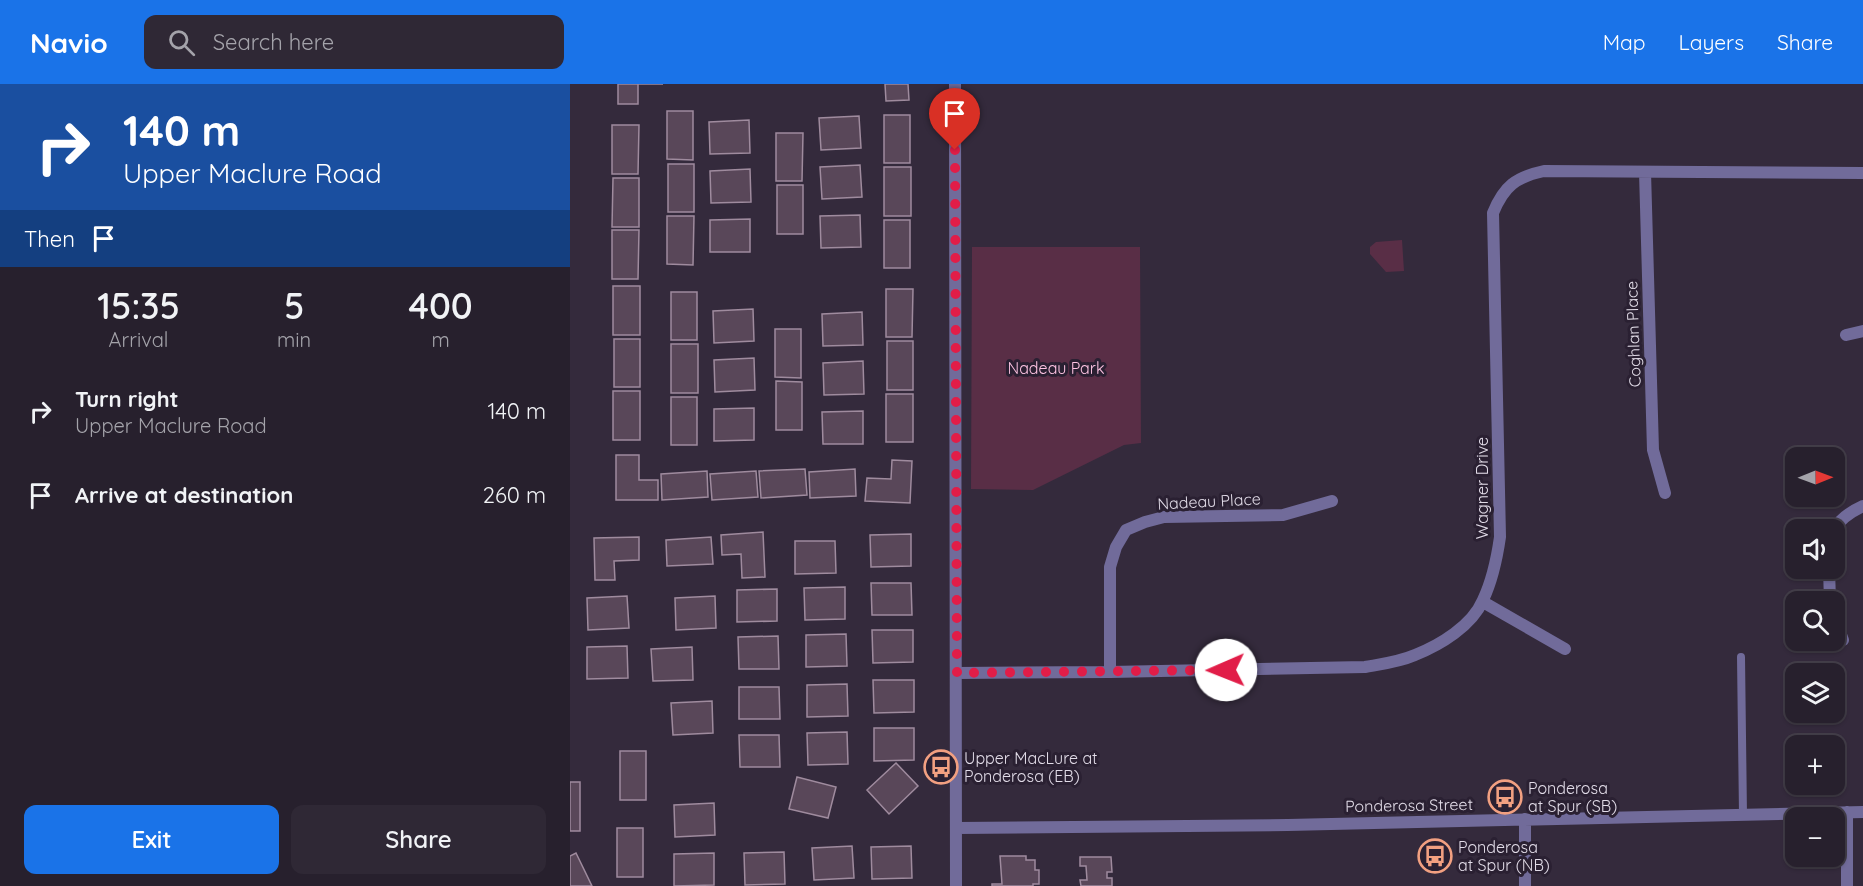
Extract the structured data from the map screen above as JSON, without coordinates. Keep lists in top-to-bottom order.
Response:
{
  "streets": {
    "street": [
      "Coghlan Place",
      "Wagner Drive",
      "Nadeau Place",
      "Ponderosa Street"
    ]
  },
  "crossings": [
    ["Coghlan Place", "Wagner Drive"],
    ["Wagner Drive", "Nadeau Place"]
  ],
  "parks": ["Nadeau Park"],
  "places": {
    "bus stop": ["Upper MacLure at Ponderosa (EB)", "Ponderosa at Spur (SB)", "Ponderosa at Spur (NB)"]
  },
  "north": "right",
  "page": {
    "header": "Navio",
    "search": "Search here",
    "nav": ["Map", "Layers", "Share"],
    "turn": ["140 m", "Upper Maclure Road"],
    "then": "Then",
    "eta": [
      "15:35",
      "Arrival",
      "5",
      "min",
      "400",
      "m"
    ],
    "list": [
      {
        "name": "Turn right",
        "note": "Upper Maclure Road",
        "value": "140 m"
      },
      {
        "name": "Arrive at destination",
        "value": "260 m"
      }
    ],
    "map_buttons": ["+", "−"],
    "buttons": ["Exit", "Share"]
  }
}
